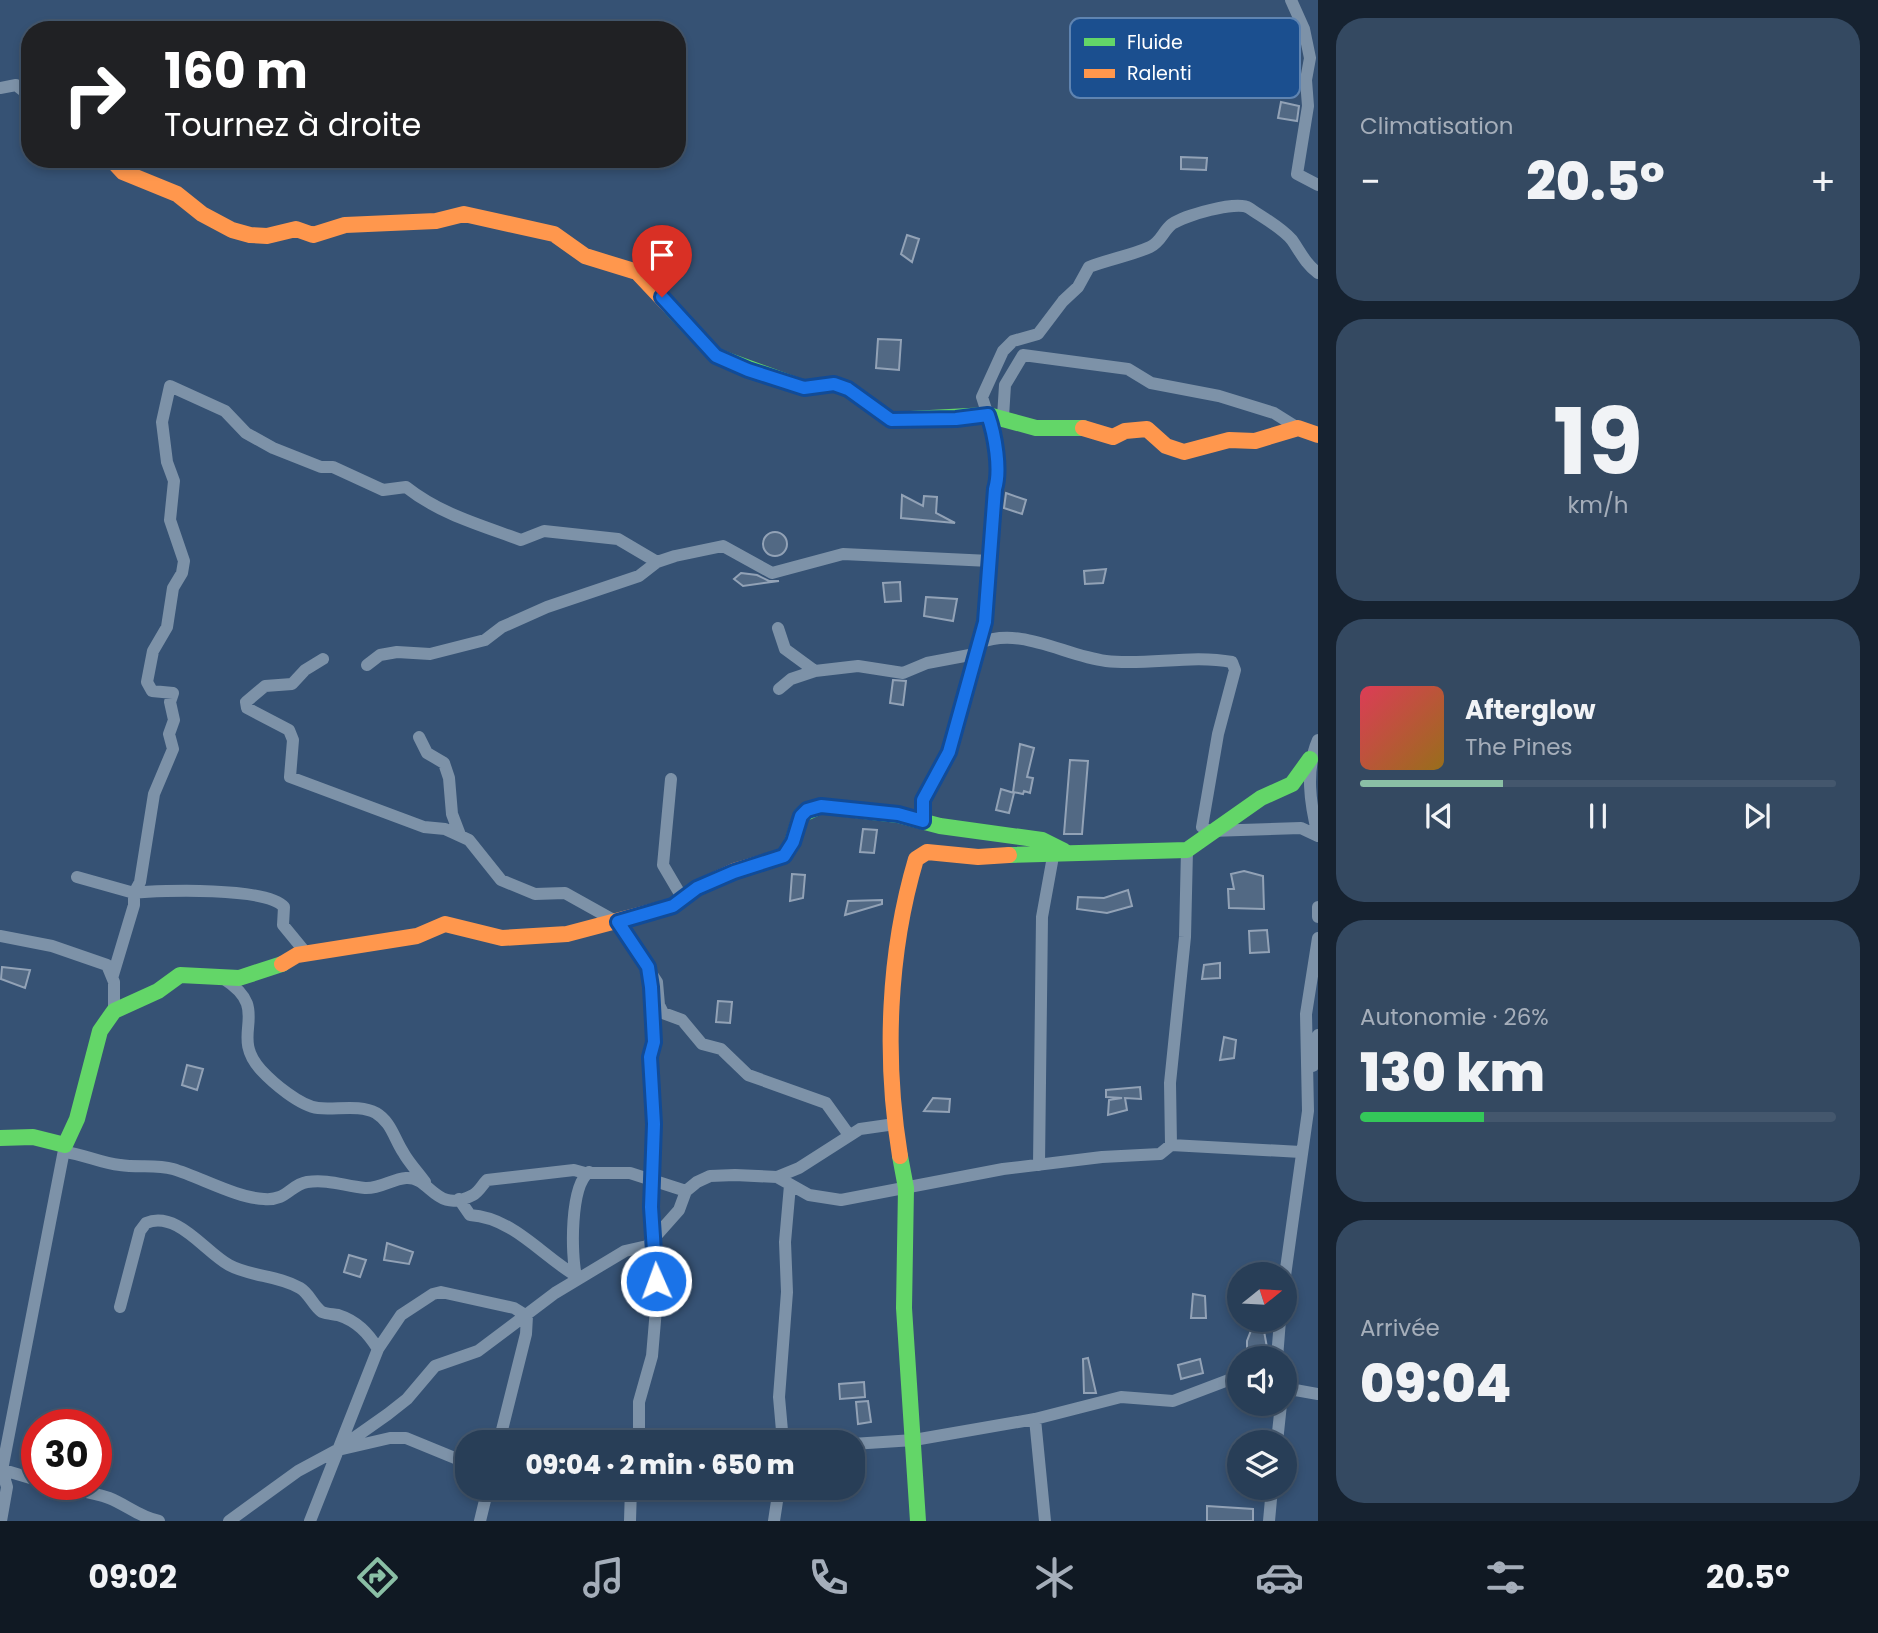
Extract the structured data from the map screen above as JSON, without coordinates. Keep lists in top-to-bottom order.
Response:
{
  "legend": ["Fluide", "Ralenti"],
  "north": "right",
  "page": {
    "tile": [
      "Climatisation",
      ["19", "km/h"],
      ["Autonomie · 26%", "130 km"],
      ["Arrivée", "09:04"]
    ],
    "turn": ["160 m", "Tournez à droite"],
    "heat": ["−", "20.5°", "+"],
    "song": ["Afterglow", "The Pines"],
    "limit": "30",
    "trip": "09:04 · 2 min · 650 m",
    "tabs": ["09:02", "20.5°"]
  }
}
